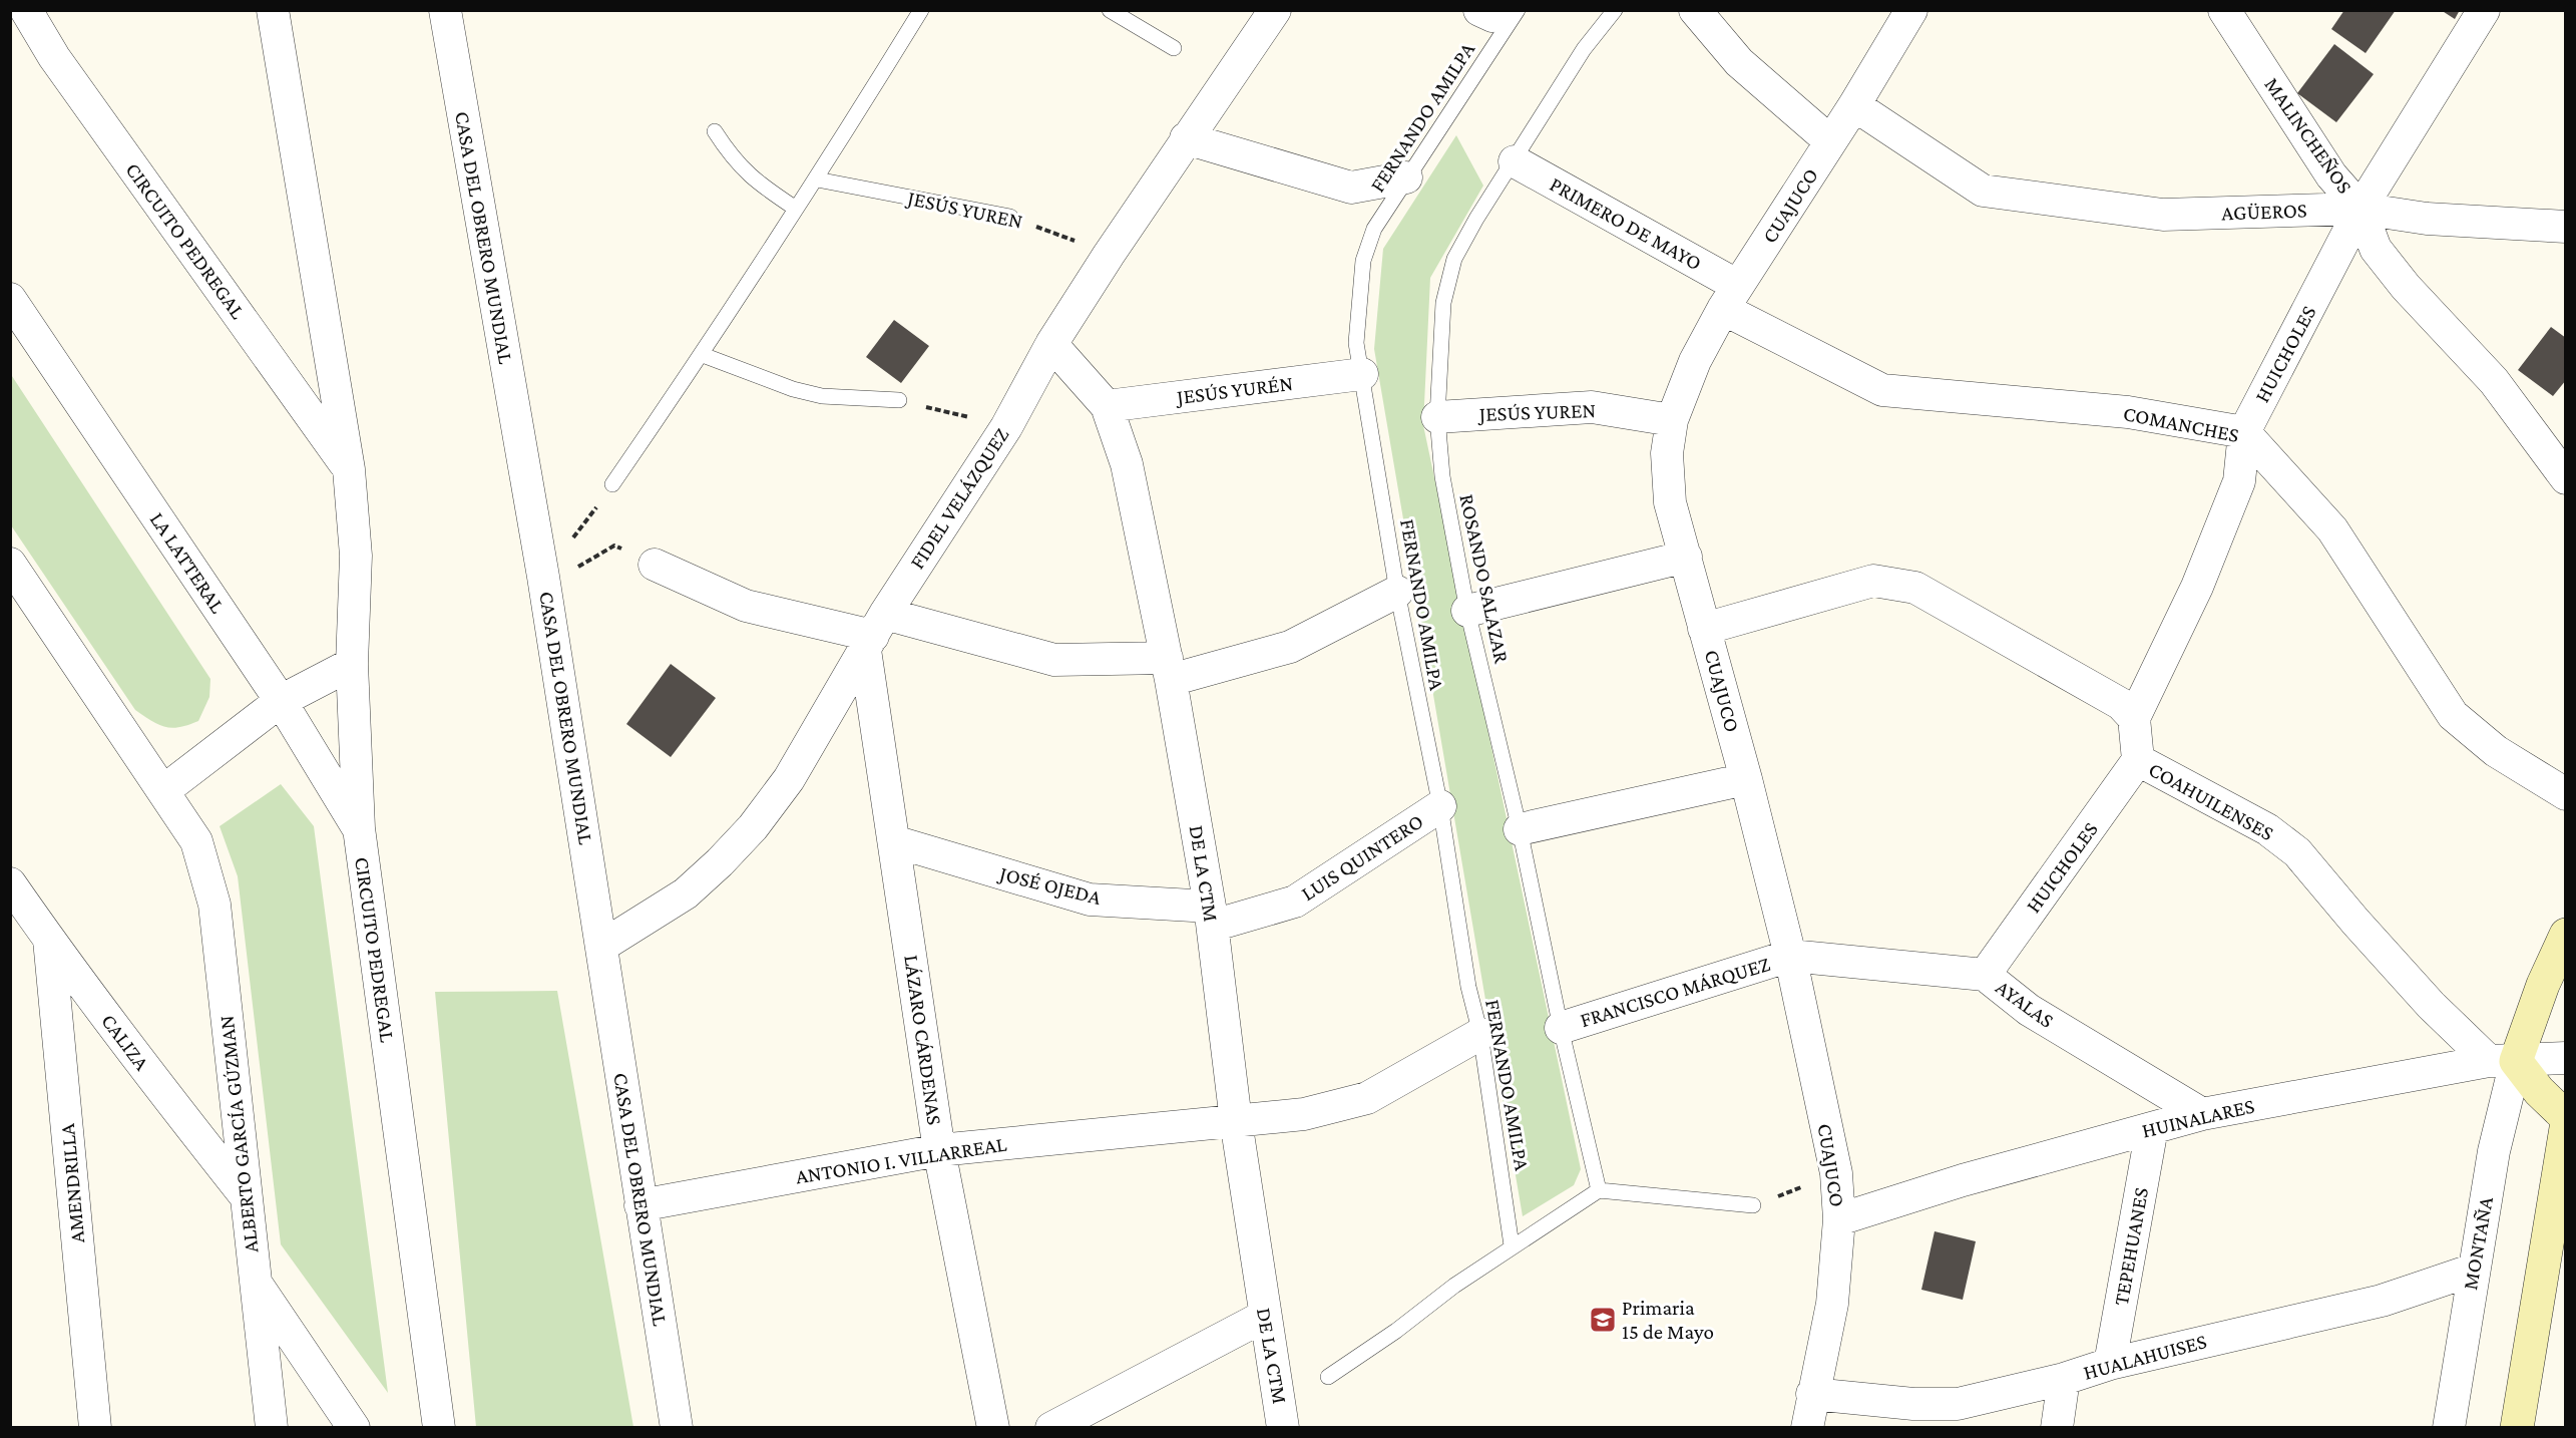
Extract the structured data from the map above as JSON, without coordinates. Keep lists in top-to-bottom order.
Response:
{
  "streets": {
    "main road": ["MONTAÑA"],
    "street": [
      "MALINCHEÑOS",
      "CUAJUCO",
      "JESÚS YUREN",
      "AGÜEROS",
      "PRIMERO DE MAYO",
      "CASA DEL OBRERO MUNDIAL",
      "CIRCUITO PEDREGAL",
      "HUICHOLES",
      "JESÚS YURÉN",
      "COMANCHES",
      "FIDEL VELÁZQUEZ",
      "LA LATTERAL",
      "COAHUILENSES",
      "LUIS QUINTERO",
      "DE LA CTM",
      "JOSÉ OJEDA",
      "FRANCISCO MÁRQUEZ",
      "AYALAS",
      "LÁZARO CÁRDENAS",
      "CALIZA",
      "HUINALARES",
      "ALBERTO GARCÍA GÚZMAN",
      "ANTONIO I. VILLARREAL",
      "AMENDRILLA",
      "TEPEHUANES",
      "HUALAHUISES"
    ],
    "lane": ["FERNANDO AMILPA", "ROSANDO SALAZAR"]
  },
  "crossings": [
    ["FERNANDO AMILPA", "JESÚS YURÉN"],
    ["FERNANDO AMILPA", "LUIS QUINTERO"],
    ["FERNANDO AMILPA", "ANTONIO I. VILLARREAL"],
    ["MALINCHEÑOS", "AGÜEROS"],
    ["MALINCHEÑOS", "HUICHOLES"],
    ["CUAJUCO", "JESÚS YUREN"],
    ["CUAJUCO", "AGÜEROS"],
    ["CUAJUCO", "PRIMERO DE MAYO"],
    ["CUAJUCO", "COMANCHES"],
    ["CUAJUCO", "FRANCISCO MÁRQUEZ"],
    ["CUAJUCO", "AYALAS"],
    ["CUAJUCO", "HUINALARES"],
    ["CUAJUCO", "HUALAHUISES"],
    ["JESÚS YUREN", "FIDEL VELÁZQUEZ"],
    ["JESÚS YUREN", "ROSANDO SALAZAR"],
    ["AGÜEROS", "HUICHOLES"],
    ["PRIMERO DE MAYO", "COMANCHES"],
    ["PRIMERO DE MAYO", "ROSANDO SALAZAR"],
    ["CASA DEL OBRERO MUNDIAL", "FIDEL VELÁZQUEZ"],
    ["CASA DEL OBRERO MUNDIAL", "ANTONIO I. VILLARREAL"],
    ["CIRCUITO PEDREGAL", "LA LATTERAL"],
    ["HUICHOLES", "COMANCHES"],
    ["HUICHOLES", "COAHUILENSES"],
    ["HUICHOLES", "AYALAS"],
    ["JESÚS YURÉN", "DE LA CTM"],
    ["FIDEL VELÁZQUEZ", "DE LA CTM"],
    ["FIDEL VELÁZQUEZ", "LÁZARO CÁRDENAS"],
    ["ROSANDO SALAZAR", "FRANCISCO MÁRQUEZ"],
    ["COAHUILENSES", "HUINALARES"],
    ["COAHUILENSES", "MONTAÑA"],
    ["LUIS QUINTERO", "DE LA CTM"],
    ["LUIS QUINTERO", "JOSÉ OJEDA"],
    ["DE LA CTM", "JOSÉ OJEDA"],
    ["DE LA CTM", "ANTONIO I. VILLARREAL"],
    ["JOSÉ OJEDA", "LÁZARO CÁRDENAS"],
    ["FRANCISCO MÁRQUEZ", "AYALAS"],
    ["AYALAS", "HUINALARES"],
    ["LÁZARO CÁRDENAS", "ANTONIO I. VILLARREAL"],
    ["CALIZA", "ALBERTO GARCÍA GÚZMAN"],
    ["CALIZA", "AMENDRILLA"],
    ["HUINALARES", "MONTAÑA"],
    ["HUINALARES", "TEPEHUANES"],
    ["MONTAÑA", "HUALAHUISES"],
    ["TEPEHUANES", "HUALAHUISES"]
  ],
  "places": {
    "school or university": ["Primaria 15 de Mayo"]
  }
}
